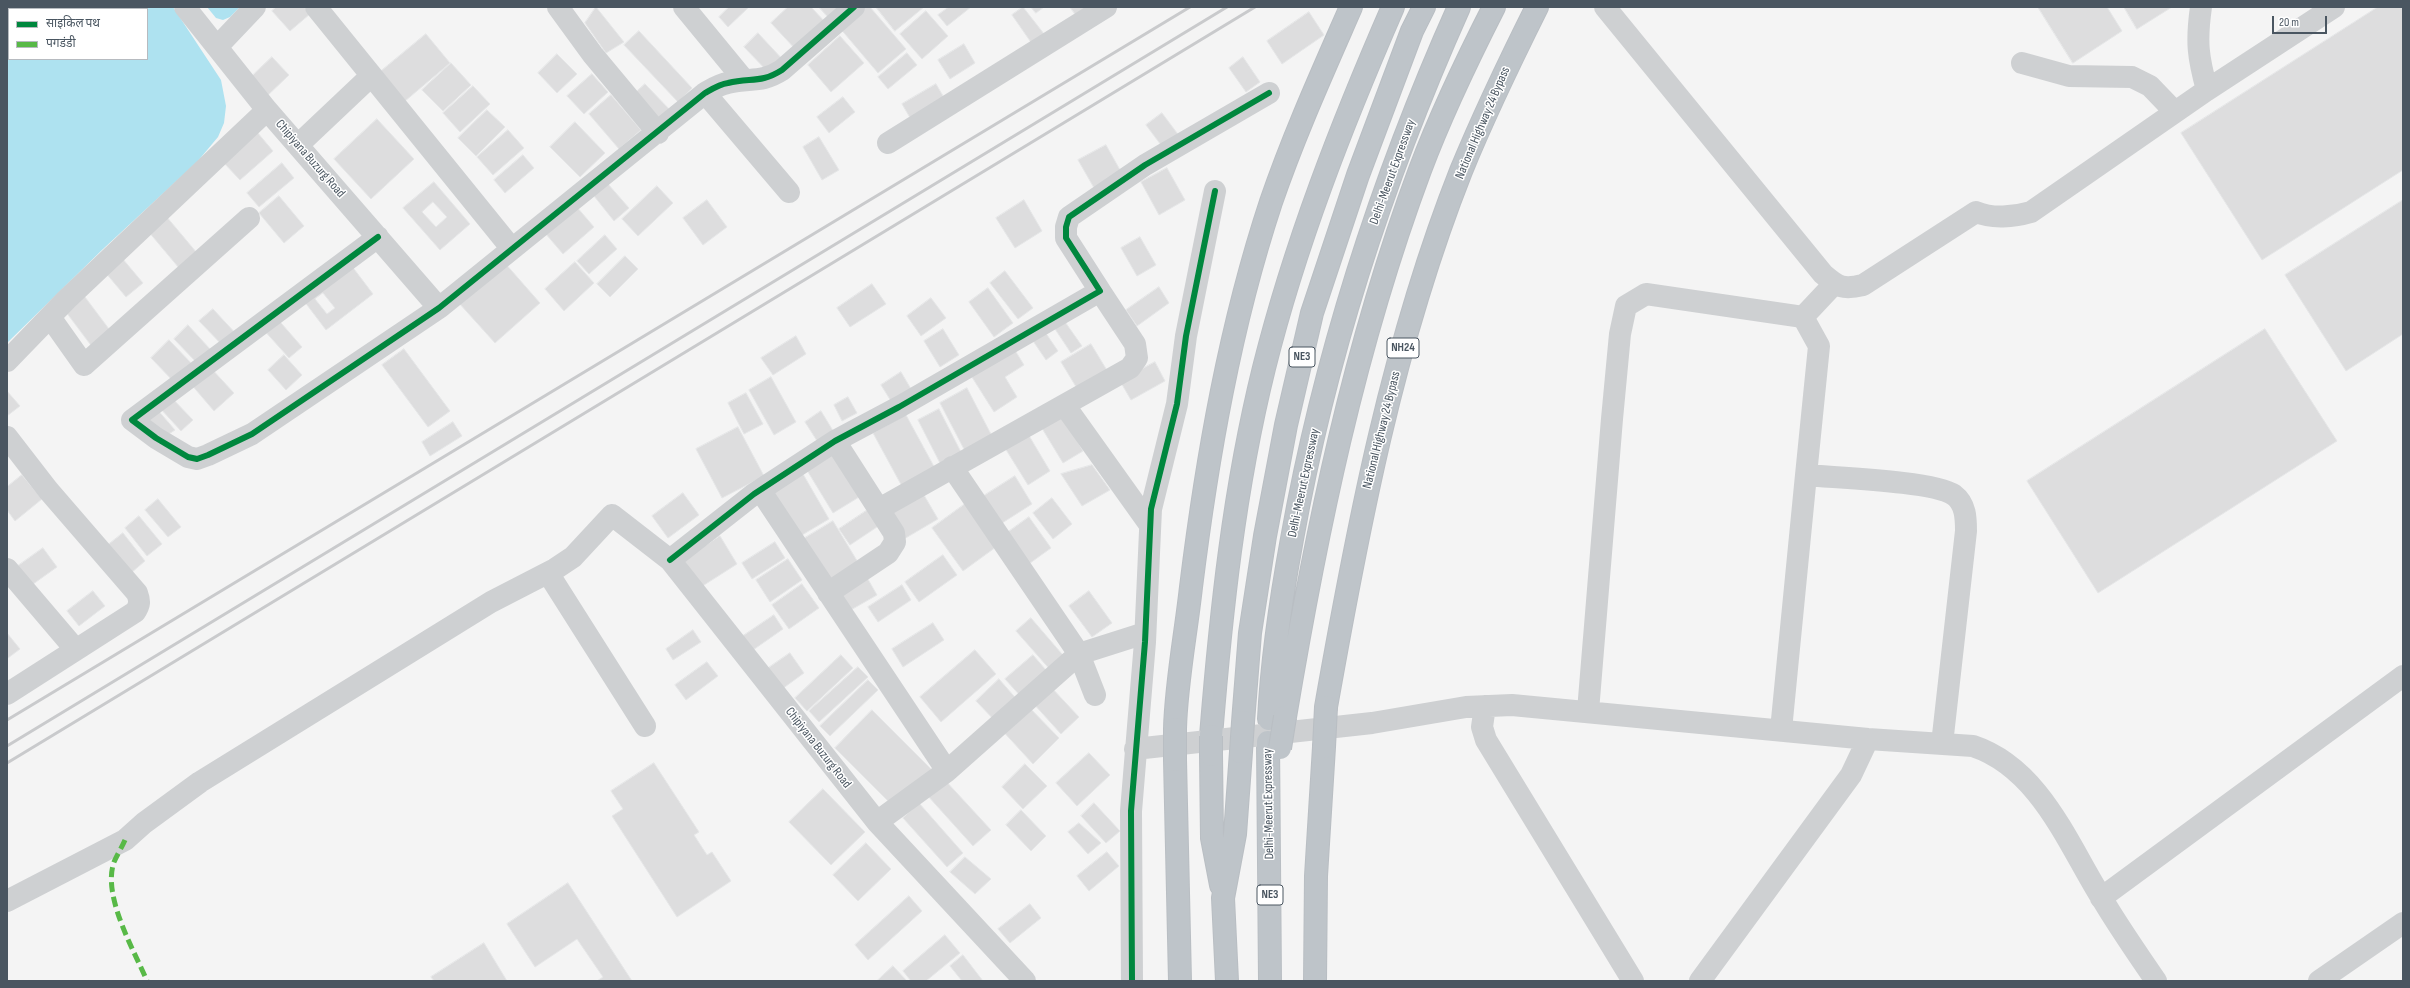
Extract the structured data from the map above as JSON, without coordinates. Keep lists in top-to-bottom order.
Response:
{
  "streets": {
    "highway": [
      "National Highway 24 Bypass",
      "Delhi-Meerut Expressway",
      "NH24",
      "NE3"
    ],
    "street": ["Chipiyana Buzurg Road"]
  },
  "legend": ["साइकिल पथ", "पगडंडी"],
  "scale_bar": "20 m"
}
